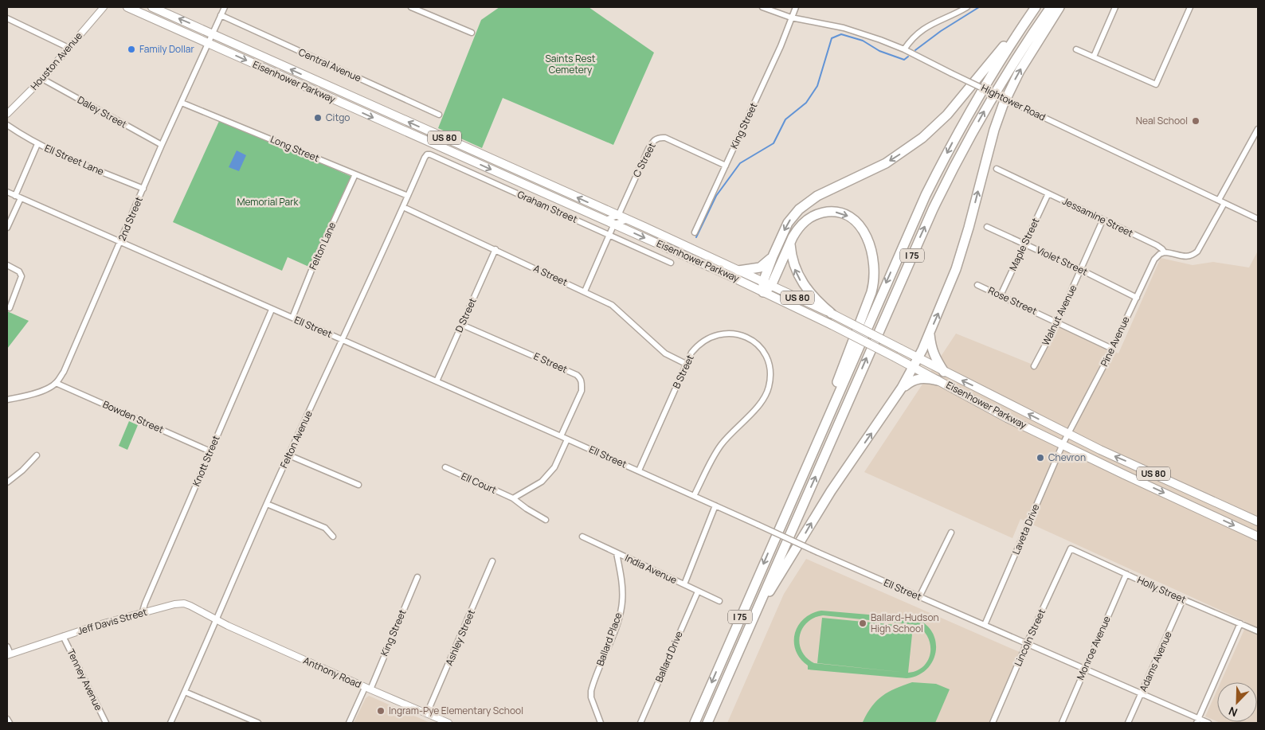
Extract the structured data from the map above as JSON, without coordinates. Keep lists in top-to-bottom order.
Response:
{
  "streets": {
    "highway": ["I 75"],
    "main road": ["Eisenhower Parkway", "US 80"],
    "street": [
      "Houston Avenue",
      "Central Avenue",
      "Hightower Road",
      "Daley Street",
      "King Street",
      "Long Street",
      "Ell Street Lane",
      "C Street",
      "Graham Street",
      "Jessamine Street",
      "2nd Street",
      "Maple Street",
      "Felton Lane",
      "Violet Street",
      "A Street",
      "Rose Street",
      "D Street",
      "Walnut Avenue",
      "Ell Street",
      "Pine Avenue",
      "E Street",
      "B Street",
      "Bowden Street",
      "Felton Avenue",
      "Knott Street",
      "Ell Court",
      "Laveta Drive",
      "India Avenue",
      "Holly Street",
      "Jeff Davis Street",
      "Ashley Street",
      "Lincoln Street",
      "Ballard Place",
      "Monroe Avenue",
      "Ballard Drive",
      "Adams Avenue",
      "Anthony Road",
      "Tenney Avenue"
    ]
  },
  "crossings": [
    ["Houston Avenue", "Daley Street"],
    ["Central Avenue", "2nd Street"],
    ["Eisenhower Parkway", "C Street"],
    ["Eisenhower Parkway", "2nd Street"],
    ["Eisenhower Parkway", "Pine Avenue"],
    ["Eisenhower Parkway", "Laveta Drive"],
    ["Hightower Road", "King Street"],
    ["Hightower Road", "Jessamine Street"],
    ["Daley Street", "2nd Street"],
    ["King Street", "C Street"],
    ["King Street", "Anthony Road"],
    ["Long Street", "2nd Street"],
    ["Long Street", "Felton Lane"],
    ["Long Street", "Felton Avenue"],
    ["Ell Street Lane", "2nd Street"],
    ["Graham Street", "Felton Avenue"],
    ["Jessamine Street", "Maple Street"],
    ["Jessamine Street", "Walnut Avenue"],
    ["Jessamine Street", "Pine Avenue"],
    ["2nd Street", "Ell Street"],
    ["2nd Street", "Bowden Street"],
    ["Maple Street", "Violet Street"],
    ["Maple Street", "Rose Street"],
    ["Felton Lane", "Ell Street"],
    ["Violet Street", "Walnut Avenue"],
    ["Violet Street", "Pine Avenue"],
    ["A Street", "D Street"],
    ["A Street", "B Street"],
    ["A Street", "Felton Avenue"],
    ["Rose Street", "Walnut Avenue"],
    ["Rose Street", "Pine Avenue"],
    ["D Street", "Ell Street"],
    ["D Street", "E Street"],
    ["Ell Street", "E Street"],
    ["Ell Street", "B Street"],
    ["Ell Street", "Felton Avenue"],
    ["Ell Street", "Knott Street"],
    ["Ell Street", "Laveta Drive"],
    ["Ell Street", "Lincoln Street"],
    ["Ell Street", "Monroe Avenue"],
    ["Ell Street", "Adams Avenue"],
    ["Pine Avenue", "Laveta Drive"],
    ["Bowden Street", "Knott Street"],
    ["Felton Avenue", "Jeff Davis Street"],
    ["Felton Avenue", "Anthony Road"],
    ["Knott Street", "Jeff Davis Street"],
    ["India Avenue", "Ballard Place"],
    ["India Avenue", "Ballard Drive"],
    ["Holly Street", "Lincoln Street"],
    ["Holly Street", "Monroe Avenue"],
    ["Holly Street", "Adams Avenue"],
    ["Jeff Davis Street", "Anthony Road"],
    ["Jeff Davis Street", "Tenney Avenue"],
    ["Ashley Street", "Anthony Road"]
  ],
  "parks": ["Saints Rest Cemetery", "Memorial Park"],
  "places": [
    "Family Dollar",
    "Citgo",
    "Neal School",
    "Chevron",
    "Ballard-Hudson High School",
    "Ingram-Pye Elementary School"
  ],
  "north": "bottom left"
}
